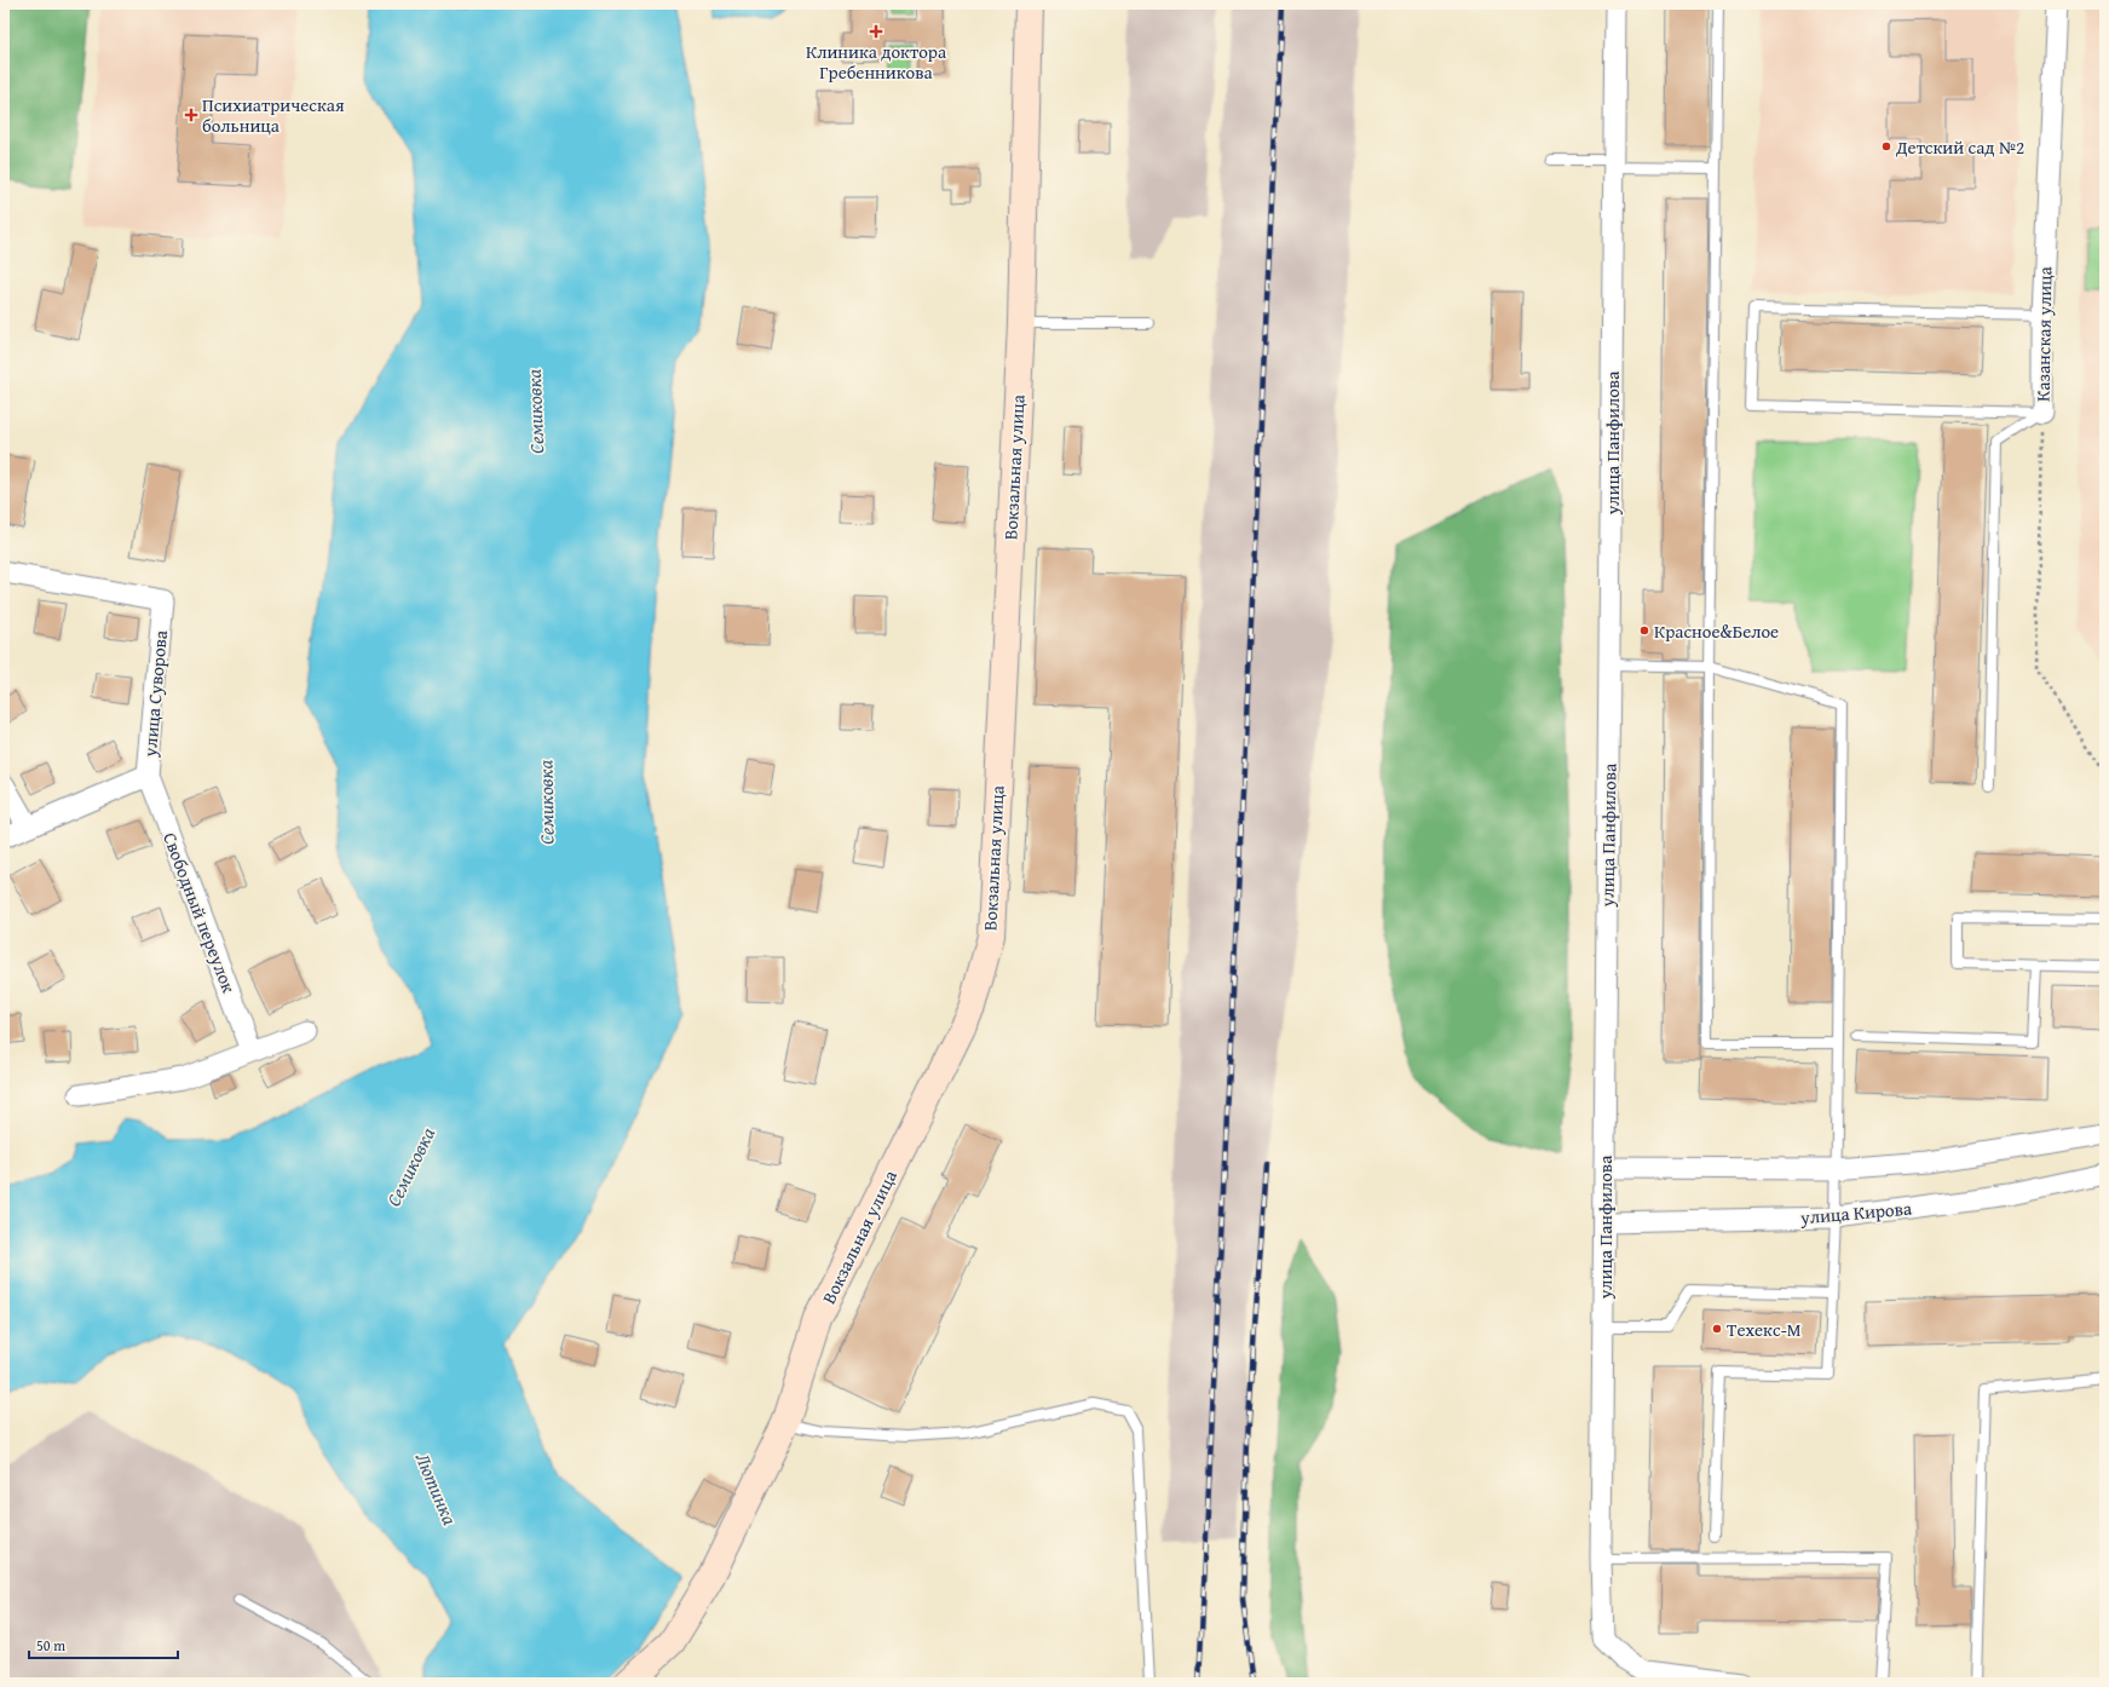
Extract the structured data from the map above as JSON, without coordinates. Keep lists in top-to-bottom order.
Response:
{
  "streets": {
    "main road": ["Вокзальная улица"],
    "street": [
      "Казанская улица",
      "улица Панфилова",
      "улица Суворова",
      "Свободный переулок",
      "улица Кирова"
    ]
  },
  "crossings": [
    ["улица Панфилова", "улица Кирова"],
    ["улица Суворова", "Свободный переулок"]
  ],
  "water": ["Семиковка", "Лютинка"],
  "places": {
    "health": ["Клиника доктора Гребенникова", "Психиатрическая больница"],
    "other": ["Детский сад №2", "Красное&Белое", "Техекс-М"]
  },
  "scale_bar": "50 m"
}
